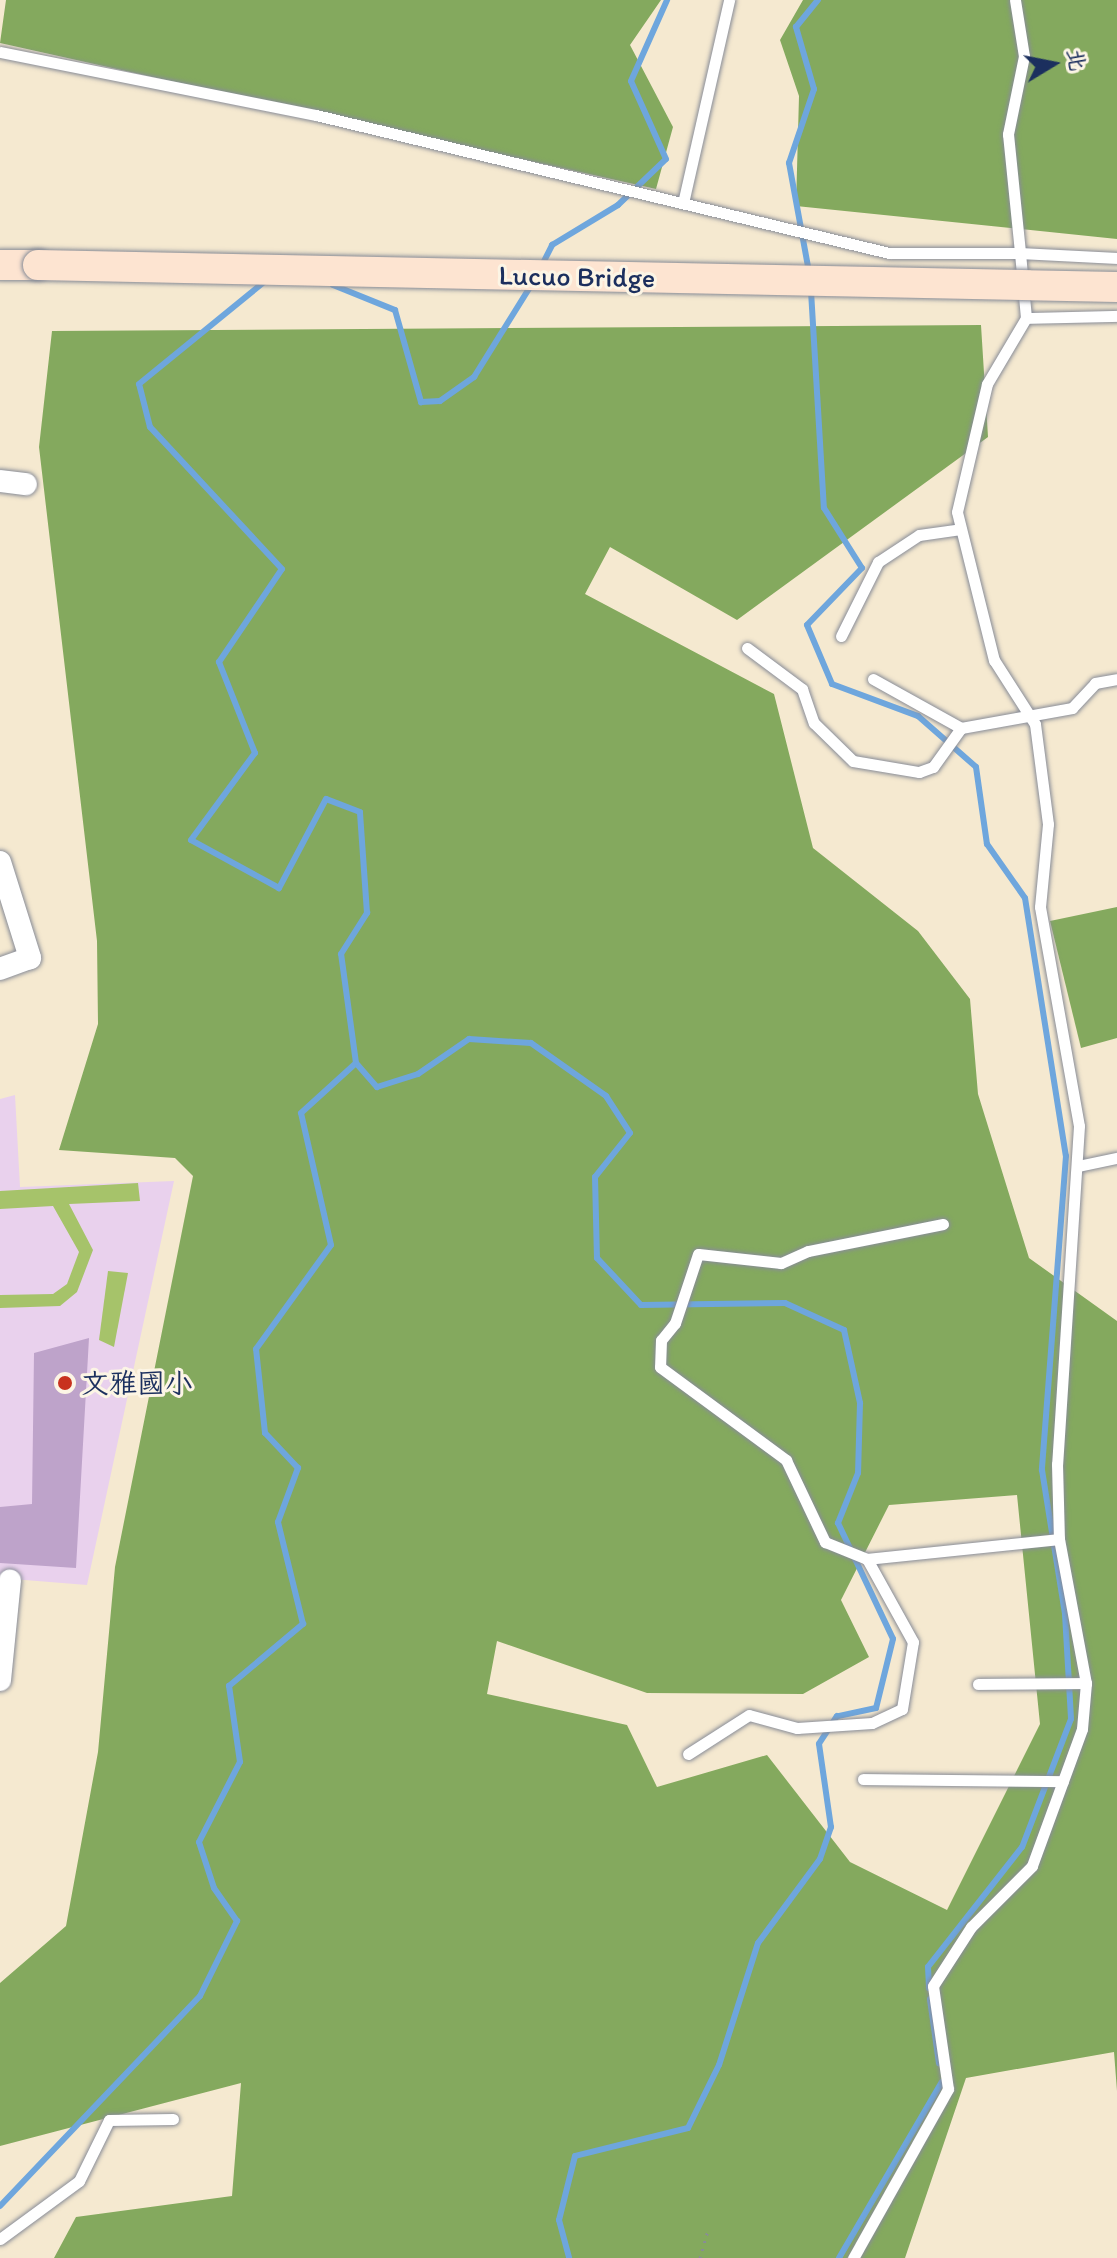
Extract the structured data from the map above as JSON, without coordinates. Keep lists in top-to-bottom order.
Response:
{
  "streets": {
    "street": ["Lucuo Bridge"]
  },
  "places": ["文雅國小"],
  "north": "right"
}
